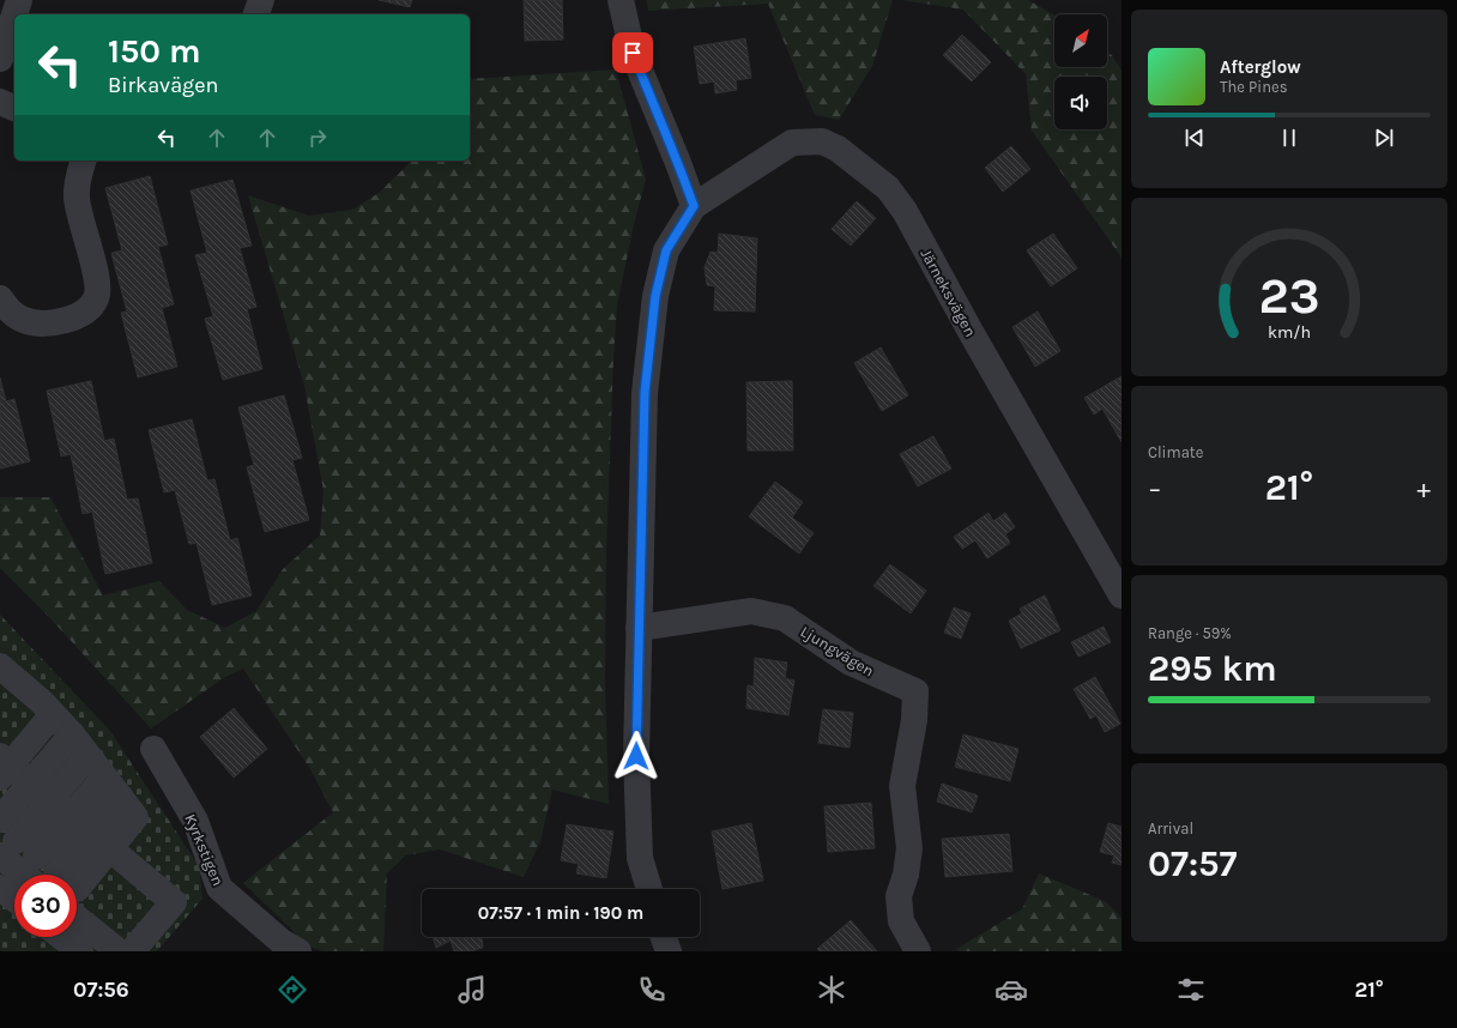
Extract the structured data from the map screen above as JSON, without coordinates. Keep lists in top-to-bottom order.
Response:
{
  "streets": {
    "street": ["Järneksvägen", "Ljungvägen", "Kyrkstigen"]
  },
  "north": "top right",
  "page": {
    "turn": ["150 m", "Birkavägen"],
    "song": ["Afterglow", "The Pines"],
    "tile": [
      "Climate",
      ["Range · 59%", "295 km"],
      ["Arrival", "07:57"]
    ],
    "heat": ["−", "21°", "+"],
    "limit": "30",
    "trip": "07:57 · 1 min · 190 m",
    "tabs": ["07:56", "21°"],
    "gauge": ["23", "km/h"]
  }
}
